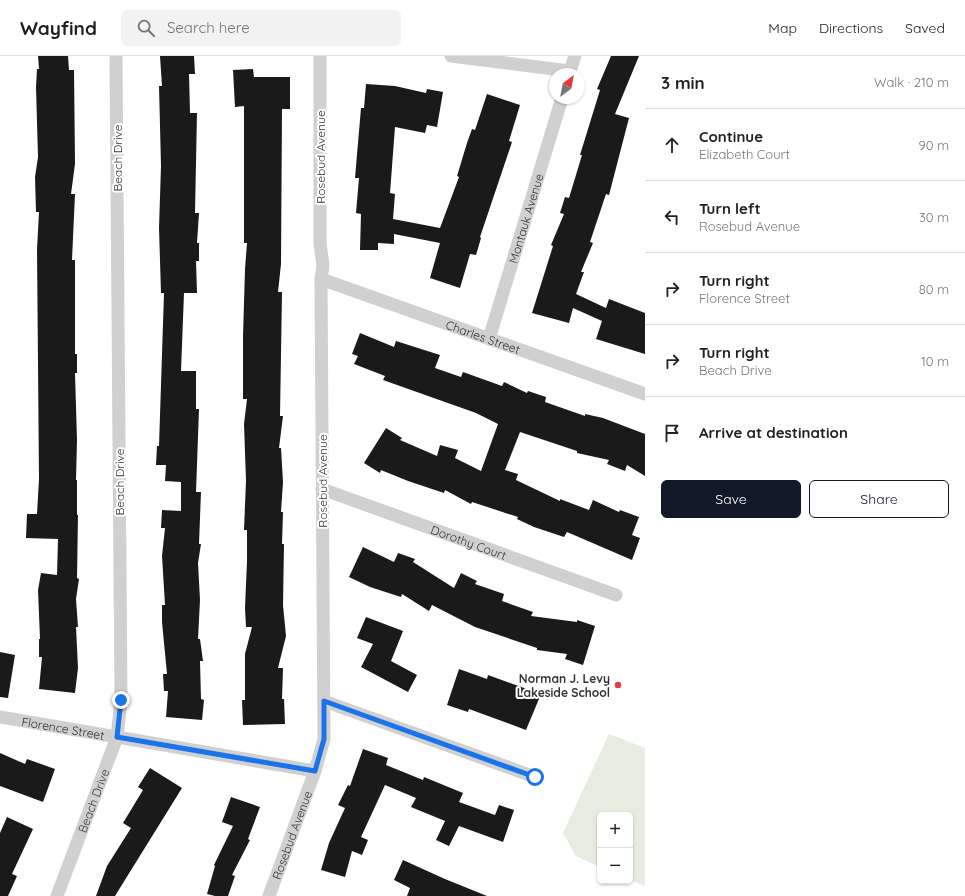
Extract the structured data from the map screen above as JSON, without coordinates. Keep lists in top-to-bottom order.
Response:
{
  "streets": {
    "street": [
      "Rosebud Avenue",
      "Beach Drive",
      "Montauk Avenue",
      "Charles Street",
      "Dorothy Court",
      "Florence Street"
    ]
  },
  "crossings": [
    ["Rosebud Avenue", "Charles Street"],
    ["Rosebud Avenue", "Dorothy Court"],
    ["Rosebud Avenue", "Florence Street"],
    ["Beach Drive", "Florence Street"],
    ["Montauk Avenue", "Charles Street"]
  ],
  "places": ["Norman J. Levy Lakeside School"],
  "north": "top right",
  "page": {
    "header": "Wayfind",
    "search": "Search here",
    "nav": ["Map", "Directions", "Saved"],
    "heading": ["3 min", "Walk · 210 m"],
    "list": [
      ["Continue", "Elizabeth Court", "90 m"],
      ["Turn left", "Rosebud Avenue", "30 m"],
      ["Turn right", "Florence Street", "80 m"],
      ["Turn right", "Beach Drive", "10 m"],
      "Arrive at destination"
    ],
    "buttons": ["Save", "Share"],
    "map_buttons": ["+", "−"]
  }
}
